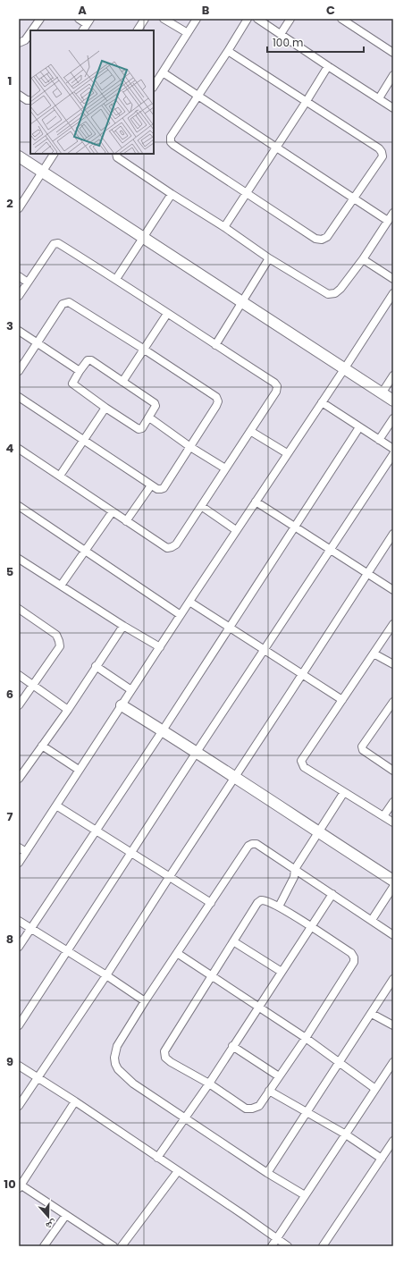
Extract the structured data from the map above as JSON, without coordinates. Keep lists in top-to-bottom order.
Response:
{
  "scale_bar": "100 m",
  "north": "bottom",
  "grid": {
    "columns": ["A", "B", "C"],
    "rows": [
      "1",
      "2",
      "3",
      "4",
      "5",
      "6",
      "7",
      "8",
      "9",
      "10"
    ]
  }
}
